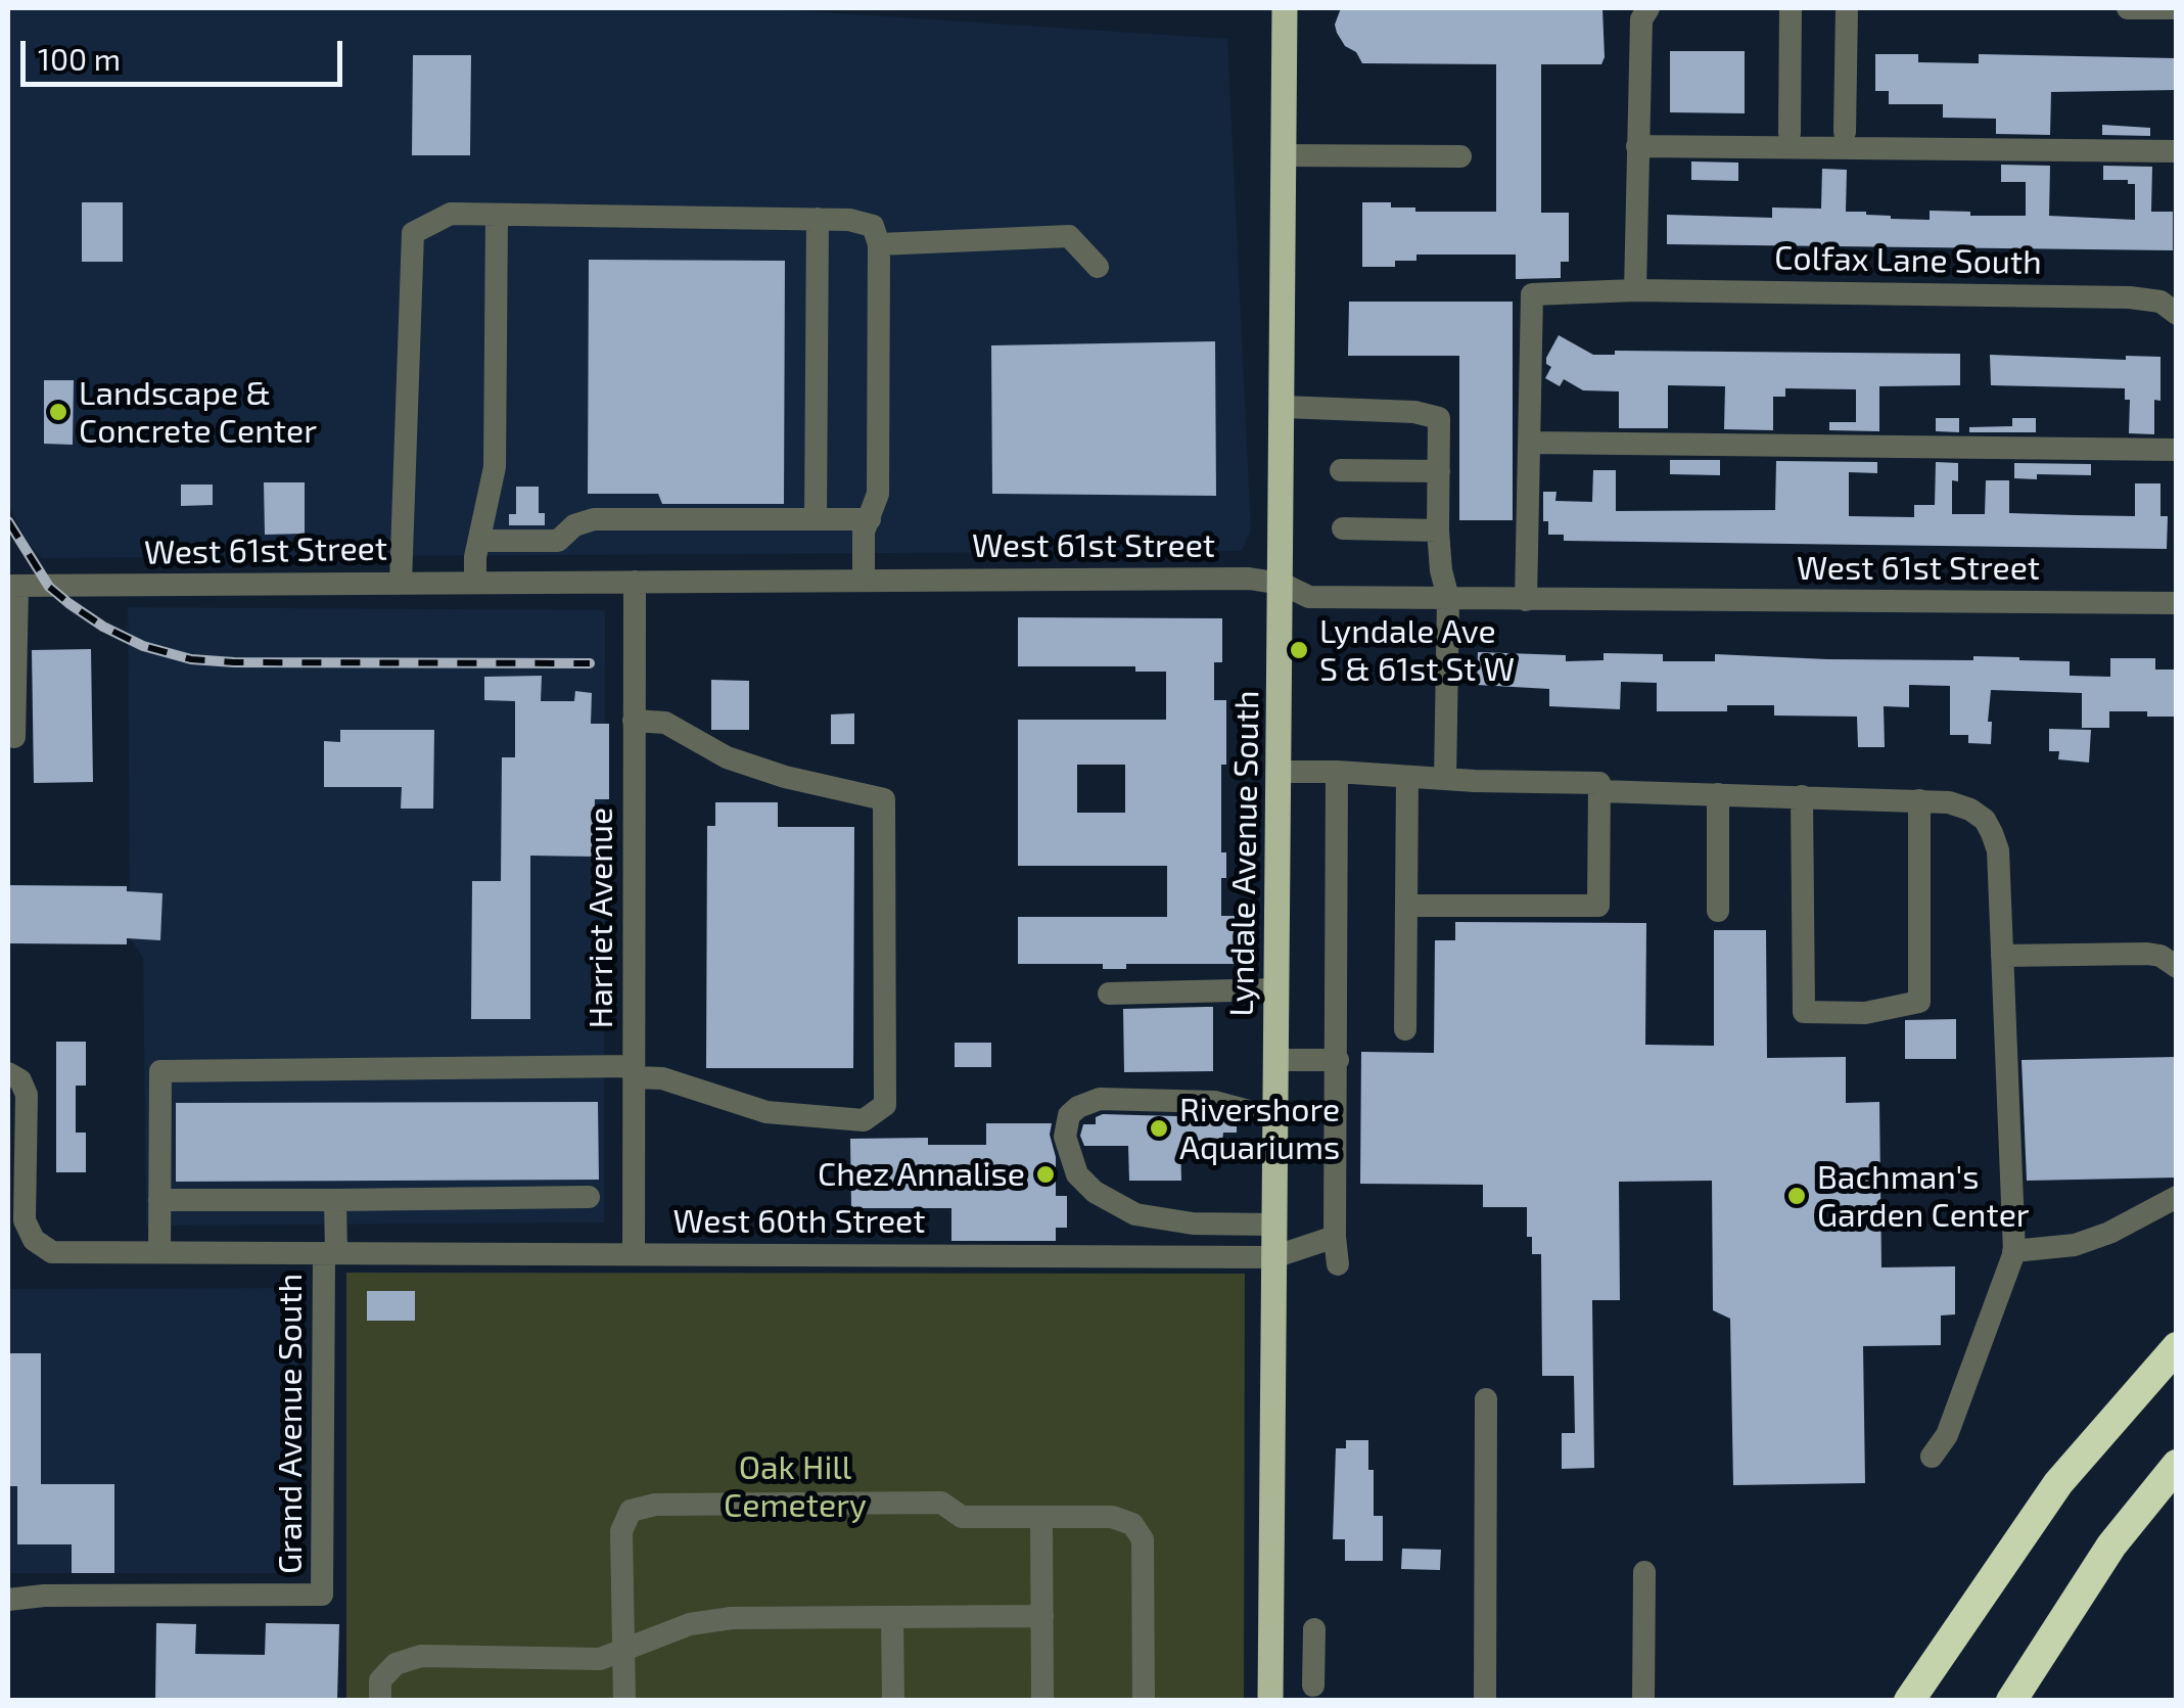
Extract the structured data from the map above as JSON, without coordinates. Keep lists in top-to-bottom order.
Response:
{
  "streets": {
    "main road": ["Lyndale Avenue South"],
    "street": [
      "Colfax Lane South",
      "West 61st Street",
      "Harriet Avenue",
      "West 60th Street",
      "Grand Avenue South"
    ]
  },
  "crossings": [
    ["West 61st Street", "Lyndale Avenue South"],
    ["West 61st Street", "Harriet Avenue"],
    ["Lyndale Avenue South", "West 60th Street"],
    ["Harriet Avenue", "West 60th Street"],
    ["West 60th Street", "Grand Avenue South"]
  ],
  "parks": ["Oak Hill Cemetery"],
  "places": [
    "Landscape & Concrete Center",
    "Lyndale Ave S & 61st St W",
    "Rivershore Aquariums",
    "Chez Annalise",
    "Bachman's Garden Center"
  ],
  "scale_bar": "100 m"
}
